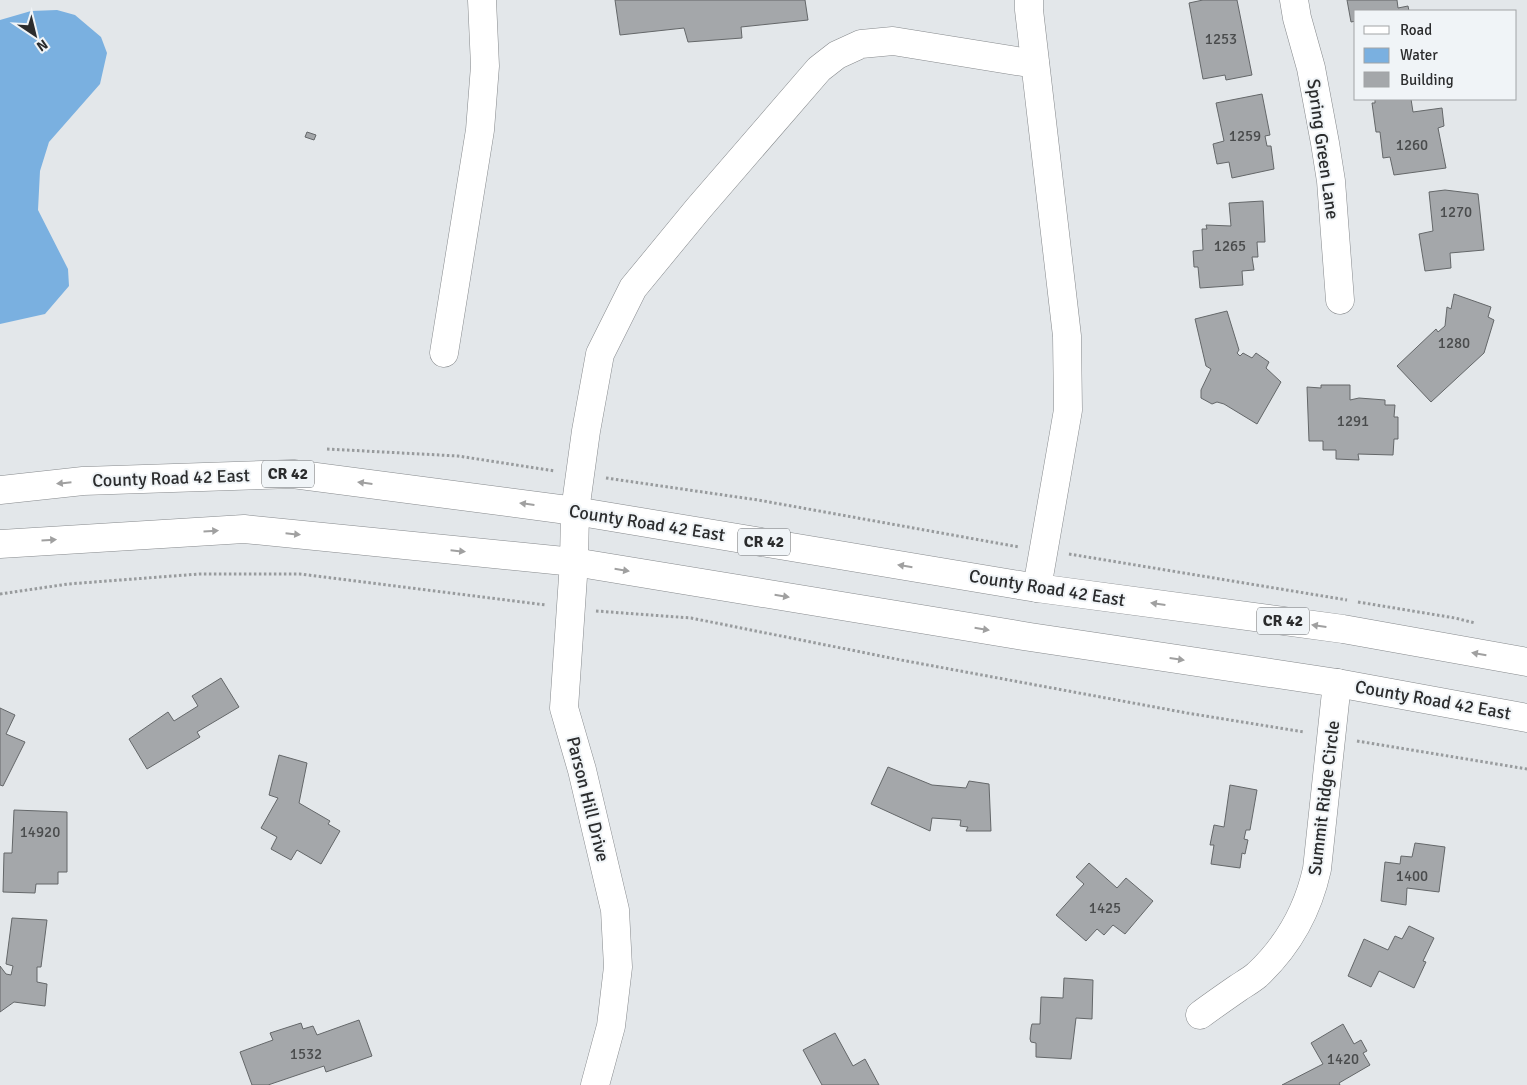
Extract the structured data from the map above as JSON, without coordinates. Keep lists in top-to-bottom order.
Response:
{
  "streets": {
    "main road": [
      "Spring Green Lane",
      "CR 42",
      "County Road 42 East",
      "Summit Ridge Circle",
      "Parson Hill Drive"
    ]
  },
  "crossings": [
    ["County Road 42 East", "Summit Ridge Circle"],
    ["County Road 42 East", "Parson Hill Drive"]
  ],
  "house_numbers": [
    "1253",
    "1259",
    "1260",
    "1270",
    "1265",
    "1280",
    "1291",
    "14920",
    "1400",
    "1425",
    "1532",
    "1420"
  ],
  "legend": ["Road", "Water", "Building"],
  "north": "bottom right"
}
